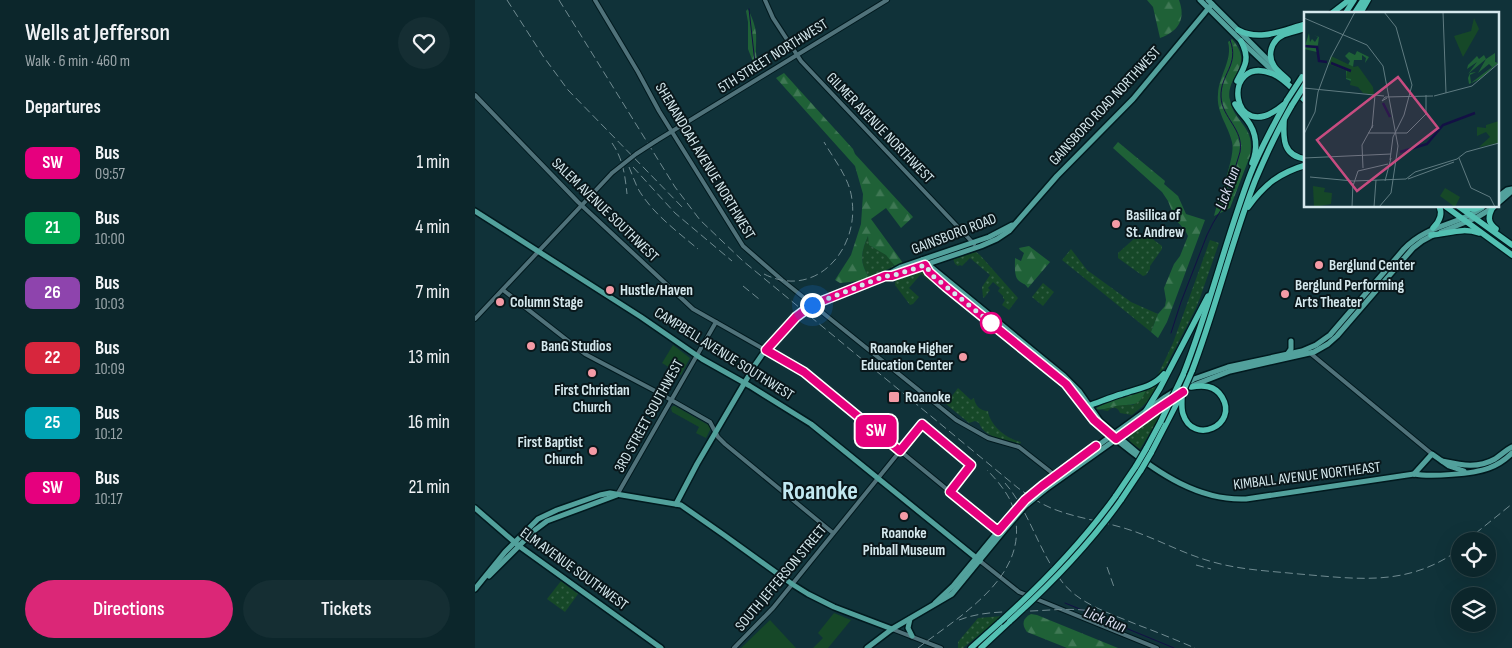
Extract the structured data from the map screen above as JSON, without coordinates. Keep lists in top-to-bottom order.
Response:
{
  "streets": {
    "main road": [
      "GAINSBORO ROAD NORTHWEST",
      "GAINSBORO ROAD",
      "CAMPBELL AVENUE SOUTHWEST",
      "KIMBALL AVENUE NORTHEAST",
      "ELM AVENUE SOUTHWEST"
    ],
    "street": [
      "5TH STREET NORTHWEST",
      "GILMER AVENUE NORTHWEST",
      "SHENANDOAH AVENUE NORTHWEST",
      "SALEM AVENUE SOUTHWEST",
      "3RD STREET SOUTHWEST",
      "SOUTH JEFFERSON STREET"
    ]
  },
  "crossings": [
    ["5TH STREET NORTHWEST", "GILMER AVENUE NORTHWEST"],
    ["5TH STREET NORTHWEST", "SHENANDOAH AVENUE NORTHWEST"],
    ["5TH STREET NORTHWEST", "SALEM AVENUE SOUTHWEST"],
    ["5TH STREET NORTHWEST", "CAMPBELL AVENUE SOUTHWEST"],
    ["GAINSBORO ROAD NORTHWEST", "GAINSBORO ROAD"],
    ["GILMER AVENUE NORTHWEST", "GAINSBORO ROAD"],
    ["SALEM AVENUE SOUTHWEST", "GAINSBORO ROAD"],
    ["SALEM AVENUE SOUTHWEST", "3RD STREET SOUTHWEST"],
    ["SALEM AVENUE SOUTHWEST", "SOUTH JEFFERSON STREET"],
    ["GAINSBORO ROAD", "CAMPBELL AVENUE SOUTHWEST"],
    ["GAINSBORO ROAD", "KIMBALL AVENUE NORTHEAST"],
    ["CAMPBELL AVENUE SOUTHWEST", "3RD STREET SOUTHWEST"],
    ["CAMPBELL AVENUE SOUTHWEST", "SOUTH JEFFERSON STREET"]
  ],
  "districts": ["Roanoke"],
  "water": ["Lick Run"],
  "places": {
    "other": [
      "Basilica of St. Andrew",
      "Berglund Center",
      "Hustle/Haven",
      "Berglund Performing Arts Theater",
      "Column Stage",
      "BanG Studios",
      "Roanoke Higher Education Center",
      "First Christian Church",
      "First Baptist Church",
      "Roanoke Pinball Museum"
    ],
    "transit": ["Roanoke"]
  },
  "lines": ["bus line SW"],
  "page": {
    "heading": [
      ["Wells at Jefferson", "Walk · 6 min · 460 m"],
      "Departures"
    ],
    "on_map": "SW",
    "list": [
      {
        "mark": "SW",
        "name": "Bus",
        "note": "09:57",
        "value": "1 min"
      },
      {
        "mark": "21",
        "name": "Bus",
        "note": "10:00",
        "value": "4 min"
      },
      {
        "mark": "26",
        "name": "Bus",
        "note": "10:03",
        "value": "7 min"
      },
      {
        "mark": "22",
        "name": "Bus",
        "note": "10:09",
        "value": "13 min"
      },
      {
        "mark": "25",
        "name": "Bus",
        "note": "10:12",
        "value": "16 min"
      },
      {
        "mark": "SW",
        "name": "Bus",
        "note": "10:17",
        "value": "21 min"
      }
    ],
    "buttons": ["Directions", "Tickets"]
  }
}
